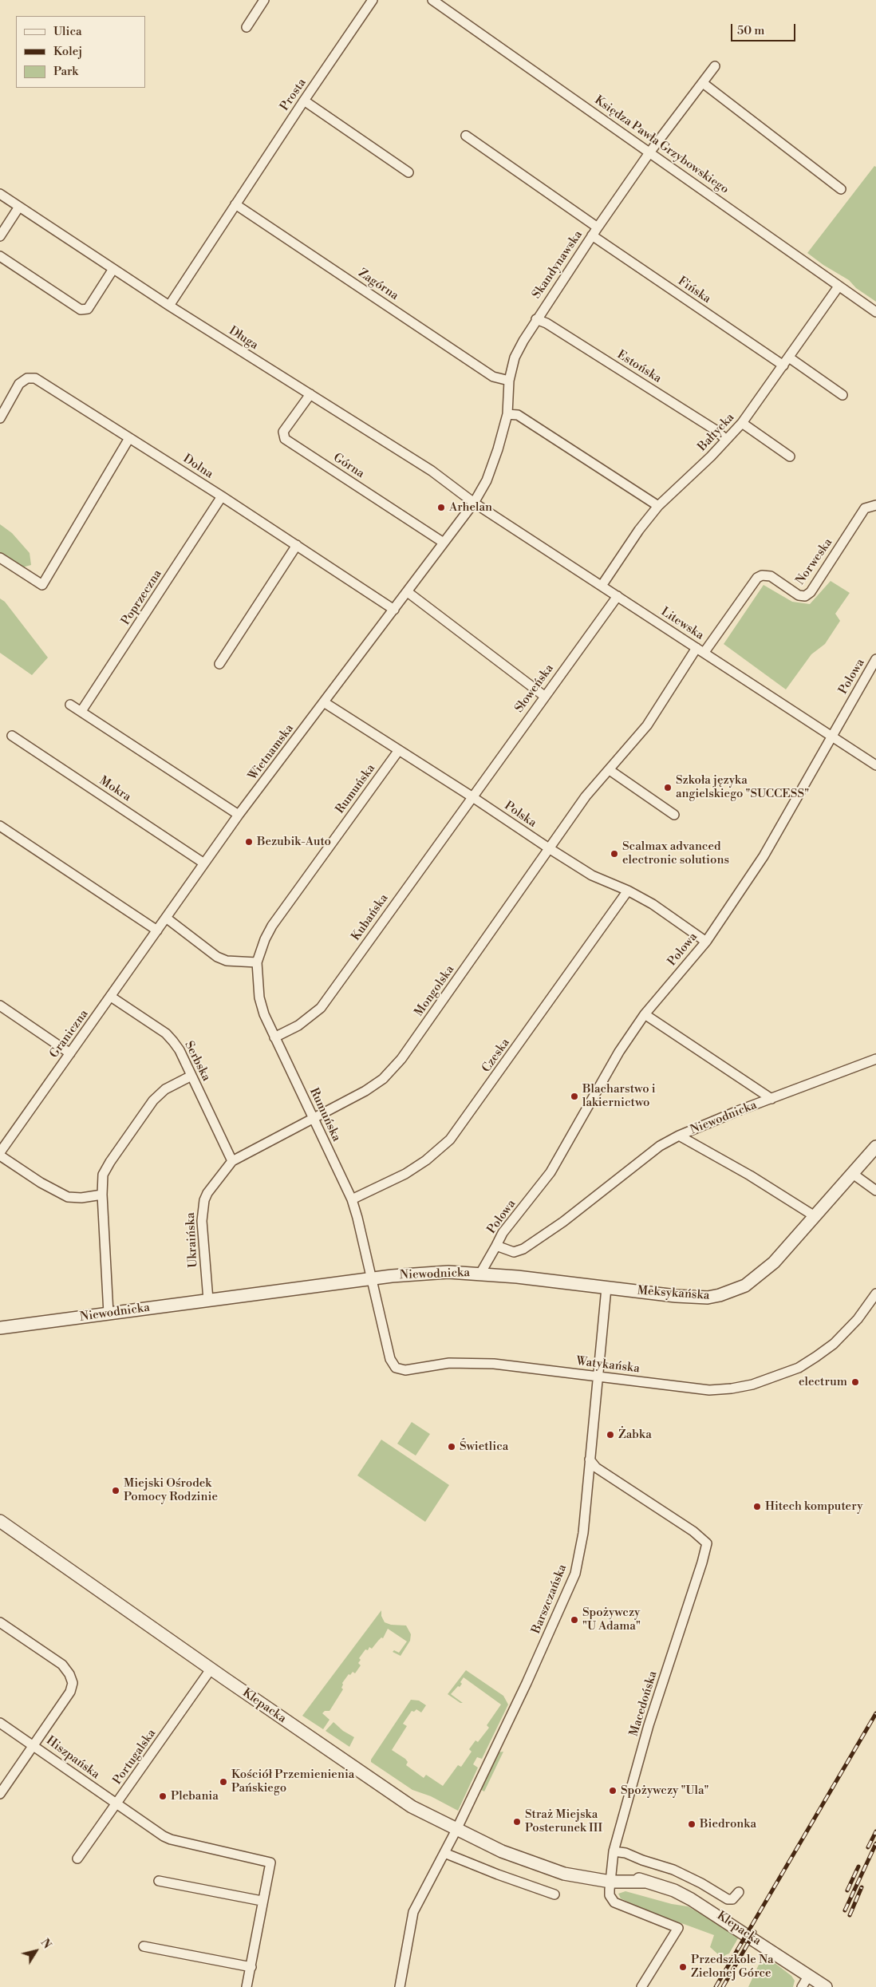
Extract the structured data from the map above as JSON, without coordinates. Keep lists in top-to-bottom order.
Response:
{
  "streets": {
    "street": [
      "Prosta",
      "Księdza Pawła Grzybowskiego",
      "Skandynawska",
      "Zagórna",
      "Fińska",
      "Długa",
      "Estońska",
      "Bałtycka",
      "Górna",
      "Dolna",
      "Norweska",
      "Poprzeczna",
      "Litewska",
      "Polowa",
      "Słoweńska",
      "Wietnamska",
      "Mokra",
      "Rumuńska",
      "Polska",
      "Kubańska",
      "Mongolska",
      "Graniczna",
      "Czeska",
      "Serbska",
      "Niewodnicka",
      "Ukraińska",
      "Meksykańska",
      "Watykańska",
      "Barszczańska",
      "Macedońska",
      "Klepacka",
      "Portugalska",
      "Hiszpańska"
    ]
  },
  "crossings": [
    ["Prosta", "Zagórna"],
    ["Prosta", "Długa"],
    ["Księdza Pawła Grzybowskiego", "Skandynawska"],
    ["Księdza Pawła Grzybowskiego", "Bałtycka"],
    ["Skandynawska", "Zagórna"],
    ["Skandynawska", "Fińska"],
    ["Skandynawska", "Długa"],
    ["Skandynawska", "Estońska"],
    ["Skandynawska", "Litewska"],
    ["Skandynawska", "Wietnamska"],
    ["Fińska", "Bałtycka"],
    ["Długa", "Górna"],
    ["Długa", "Litewska"],
    ["Długa", "Wietnamska"],
    ["Estońska", "Bałtycka"],
    ["Bałtycka", "Litewska"],
    ["Górna", "Wietnamska"],
    ["Dolna", "Poprzeczna"],
    ["Dolna", "Wietnamska"],
    ["Norweska", "Litewska"],
    ["Norweska", "Mongolska"],
    ["Litewska", "Polowa"],
    ["Litewska", "Słoweńska"],
    ["Litewska", "Wietnamska"],
    ["Polowa", "Polska"],
    ["Polowa", "Niewodnicka"],
    ["Słoweńska", "Polska"],
    ["Słoweńska", "Kubańska"],
    ["Wietnamska", "Mokra"],
    ["Wietnamska", "Polska"],
    ["Wietnamska", "Graniczna"],
    ["Rumuńska", "Polska"],
    ["Rumuńska", "Kubańska"],
    ["Rumuńska", "Mongolska"],
    ["Rumuńska", "Czeska"],
    ["Rumuńska", "Niewodnicka"],
    ["Rumuńska", "Ukraińska"],
    ["Rumuńska", "Watykańska"],
    ["Polska", "Kubańska"],
    ["Polska", "Mongolska"],
    ["Polska", "Czeska"],
    ["Mongolska", "Ukraińska"],
    ["Graniczna", "Serbska"],
    ["Serbska", "Ukraińska"],
    ["Niewodnicka", "Ukraińska"],
    ["Niewodnicka", "Meksykańska"],
    ["Niewodnicka", "Watykańska"],
    ["Meksykańska", "Barszczańska"],
    ["Watykańska", "Barszczańska"],
    ["Barszczańska", "Macedońska"],
    ["Barszczańska", "Klepacka"],
    ["Macedońska", "Klepacka"],
    ["Klepacka", "Portugalska"],
    ["Portugalska", "Hiszpańska"]
  ],
  "places": [
    "Arhelan",
    "Szkoła języka angielskiego \"SUCCESS\"",
    "Bezubik-Auto",
    "Scalmax advanced electronic solutions",
    "Blacharstwo i lakiernictwo",
    "electrum",
    "Żabka",
    "Świetlica",
    "Miejski Ośrodek Pomocy Rodzinie",
    "Hitech komputery",
    "Spożywczy \"U Adama\"",
    "Kościół Przemienienia Pańskiego",
    "Spożywczy \"Ula\"",
    "Plebania",
    "Straż Miejska Posterunek III",
    "Biedronka",
    "Przedszkole Na Zielonej Górce"
  ],
  "legend": ["Ulica", "Kolej", "Park"],
  "scale_bar": "50 m",
  "north": "top right"
}
